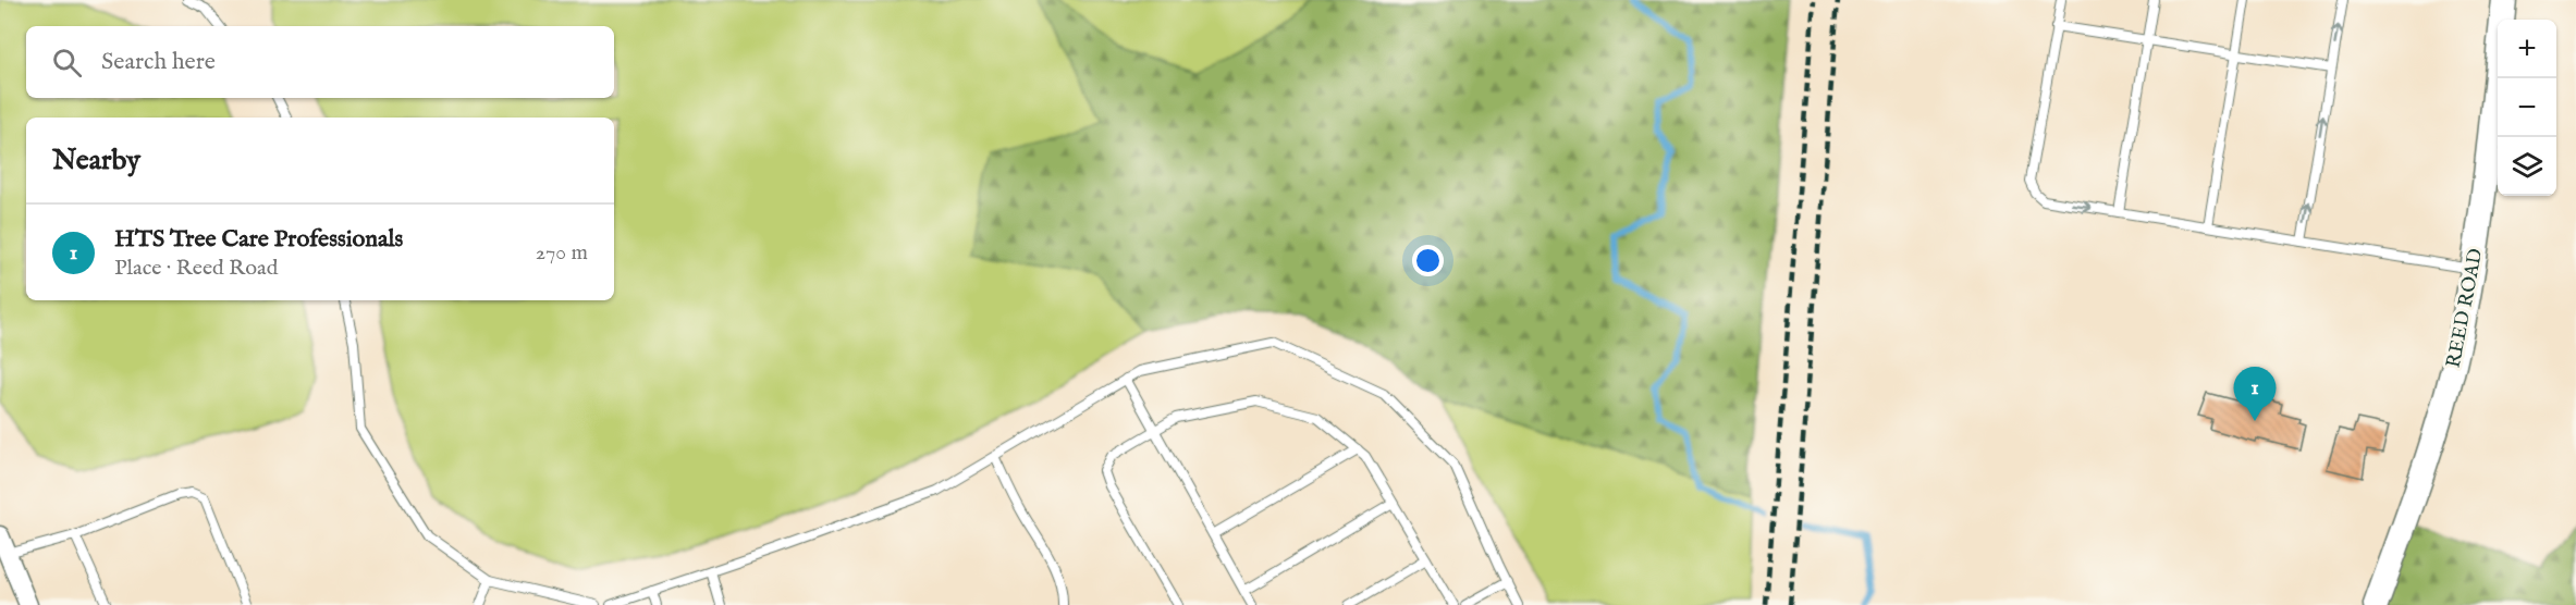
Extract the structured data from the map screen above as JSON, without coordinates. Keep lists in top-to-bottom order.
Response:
{
  "streets": {
    "street": ["REED ROAD"]
  },
  "page": {
    "map_buttons": ["+", "−"],
    "search": "Search here",
    "heading": "Nearby",
    "list": [
      {
        "mark": "1",
        "name": "HTS Tree Care Professionals",
        "note": "Place · Reed Road",
        "value": "270 m"
      }
    ],
    "pins": "1"
  }
}
